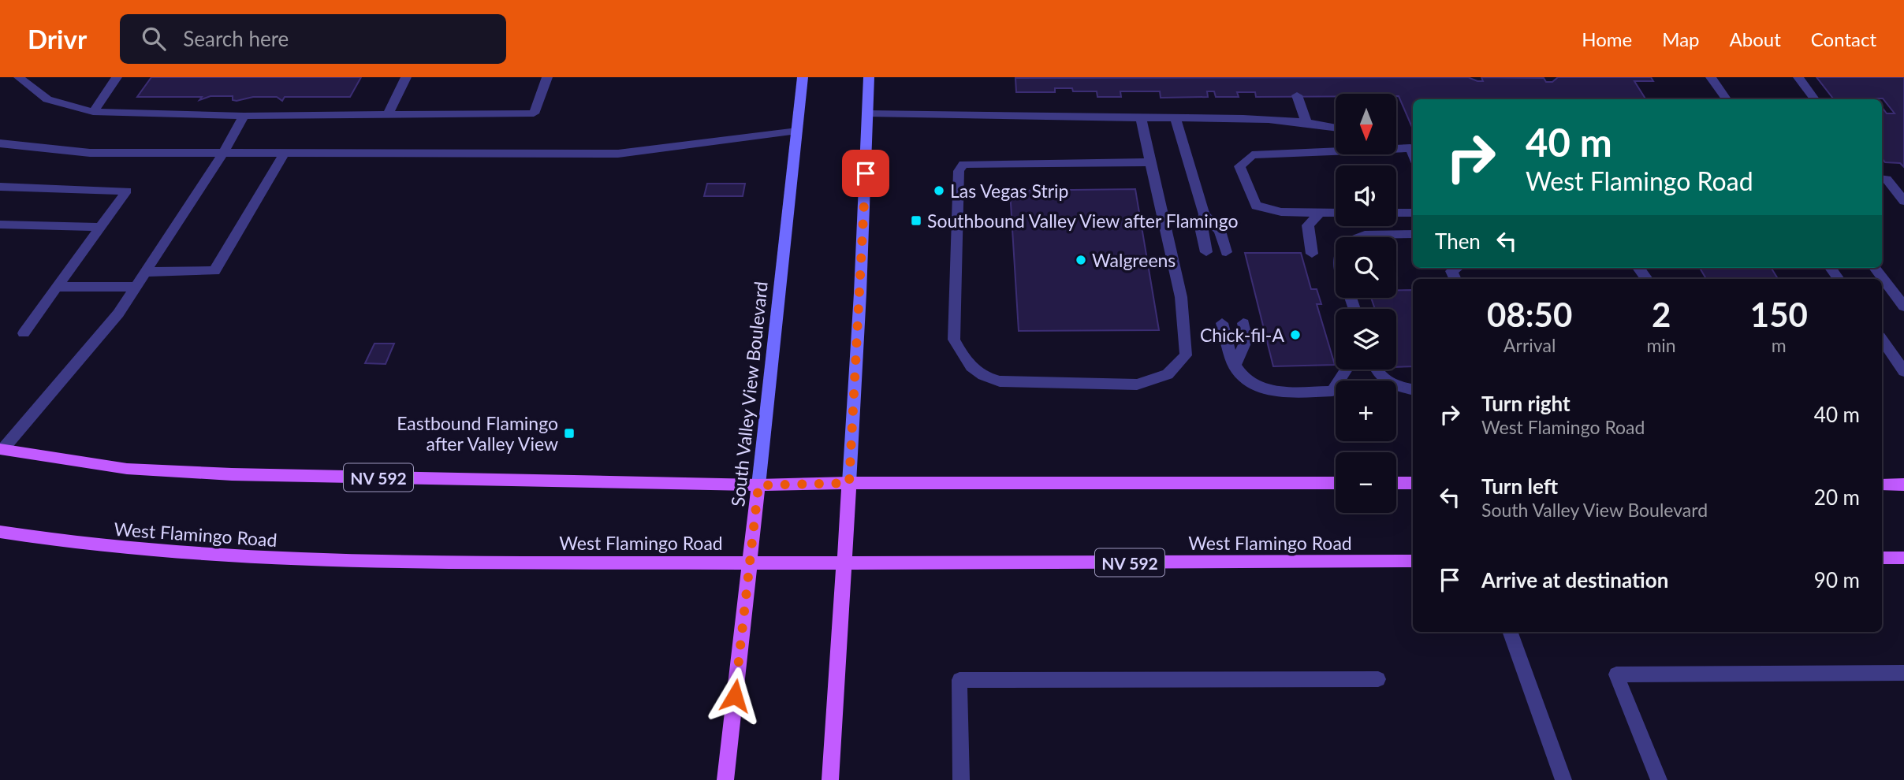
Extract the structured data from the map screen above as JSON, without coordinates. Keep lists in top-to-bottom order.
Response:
{
  "streets": {
    "main road": ["South Valley View Boulevard", "NV 592", "West Flamingo Road"]
  },
  "crossings": [
    ["South Valley View Boulevard", "NV 592"],
    ["South Valley View Boulevard", "West Flamingo Road"]
  ],
  "places": {
    "other": ["Las Vegas Strip", "Walgreens", "Chick-fil-A"],
    "transit": ["Southbound Valley View after Flamingo", "Eastbound Flamingo after Valley View"]
  },
  "north": "bottom",
  "page": {
    "header": "Drivr",
    "search": "Search here",
    "nav": [
      "Home",
      "Map",
      "About",
      "Contact"
    ],
    "map_buttons": ["+", "−"],
    "turn": ["40 m", "West Flamingo Road"],
    "then": "Then",
    "eta": [
      "08:50",
      "Arrival",
      "2",
      "min",
      "150",
      "m"
    ],
    "list": [
      {
        "name": "Turn right",
        "note": "West Flamingo Road",
        "value": "40 m"
      },
      {
        "name": "Turn left",
        "note": "South Valley View Boulevard",
        "value": "20 m"
      },
      {
        "name": "Arrive at destination",
        "value": "90 m"
      }
    ]
  }
}
